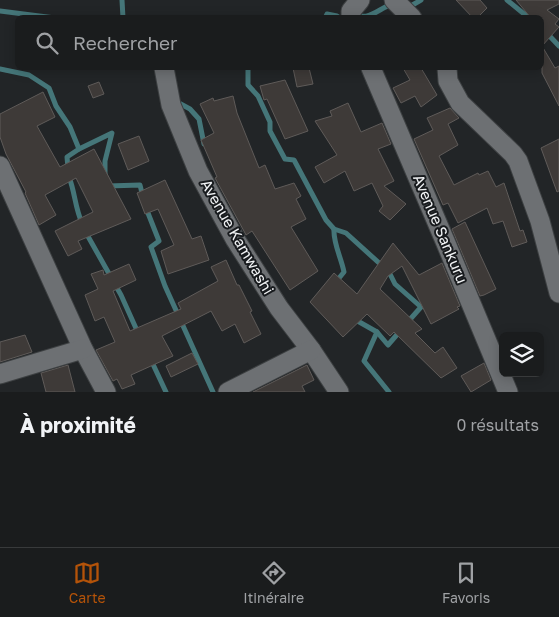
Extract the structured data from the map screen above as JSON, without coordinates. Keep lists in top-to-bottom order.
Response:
{
  "streets": {
    "street": ["Avenue Sankuru", "Avenue Kamwashi"]
  },
  "page": {
    "search": "Rechercher",
    "heading": ["À proximité", "0 résultats"],
    "nav": ["Carte", "Itinéraire", "Favoris"]
  }
}
